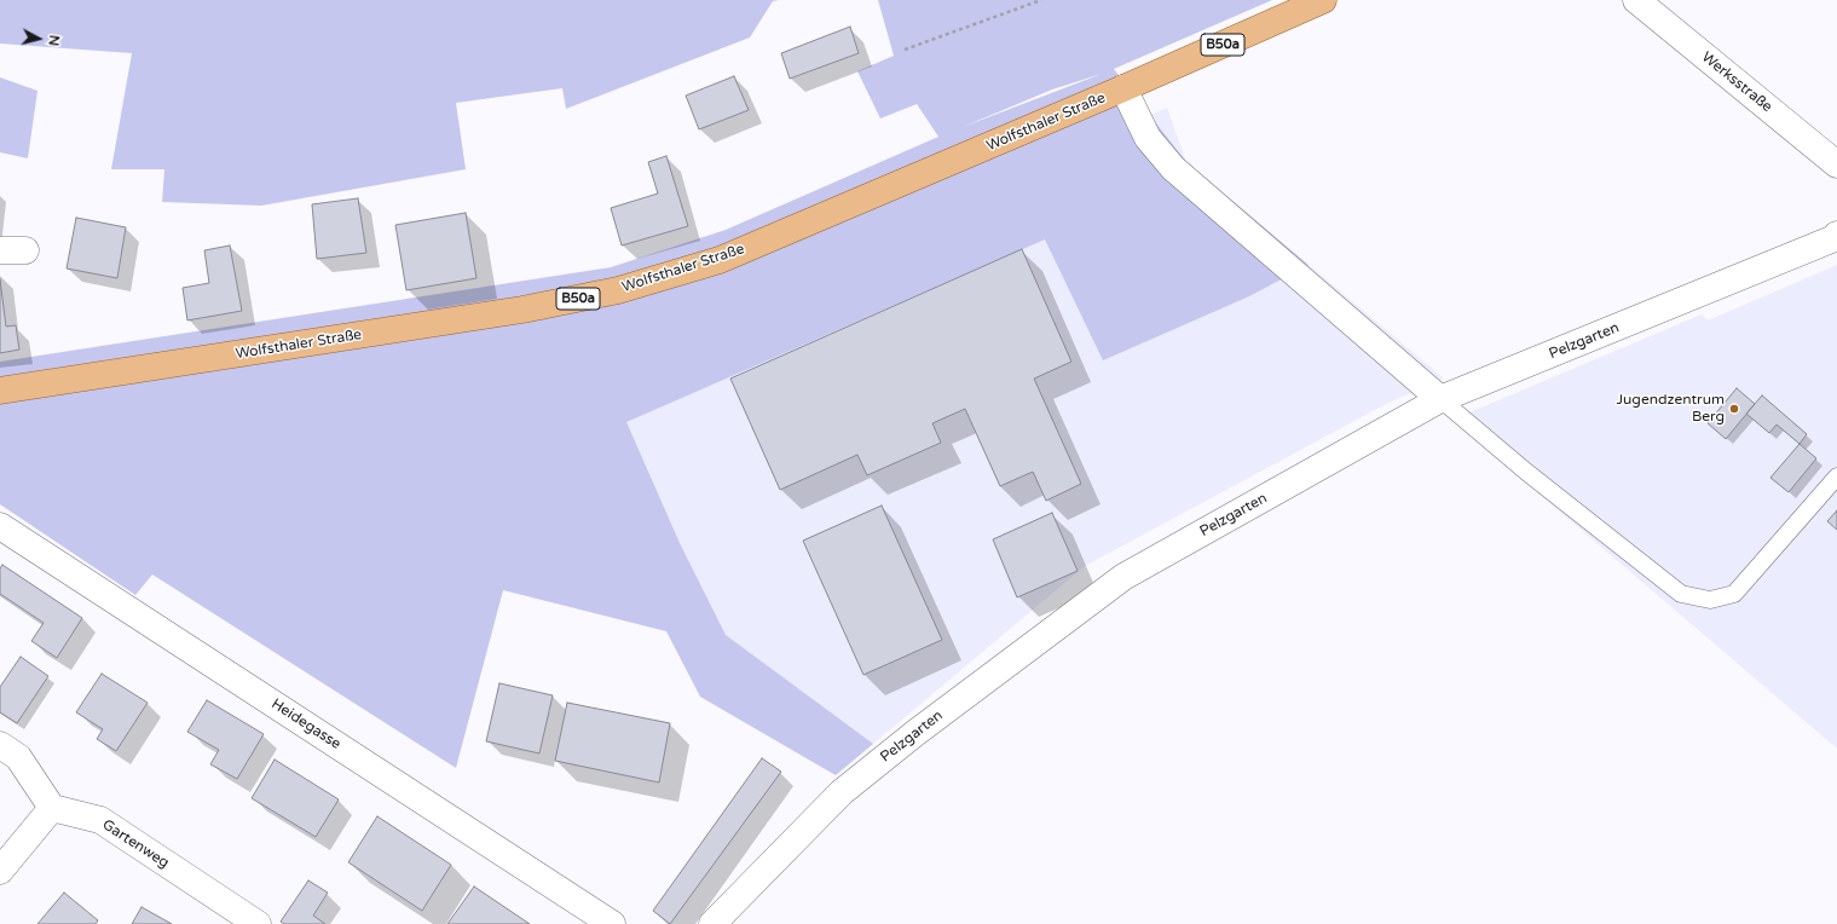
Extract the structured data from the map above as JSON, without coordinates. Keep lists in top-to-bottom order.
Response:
{
  "streets": {
    "main road": ["B50a", "Wolfsthaler Straße"],
    "street": [
      "Werksstraße",
      "Pelzgarten",
      "Heidegasse",
      "Gartenweg"
    ]
  },
  "places": ["Jugendzentrum Berg"],
  "north": "right"
}
